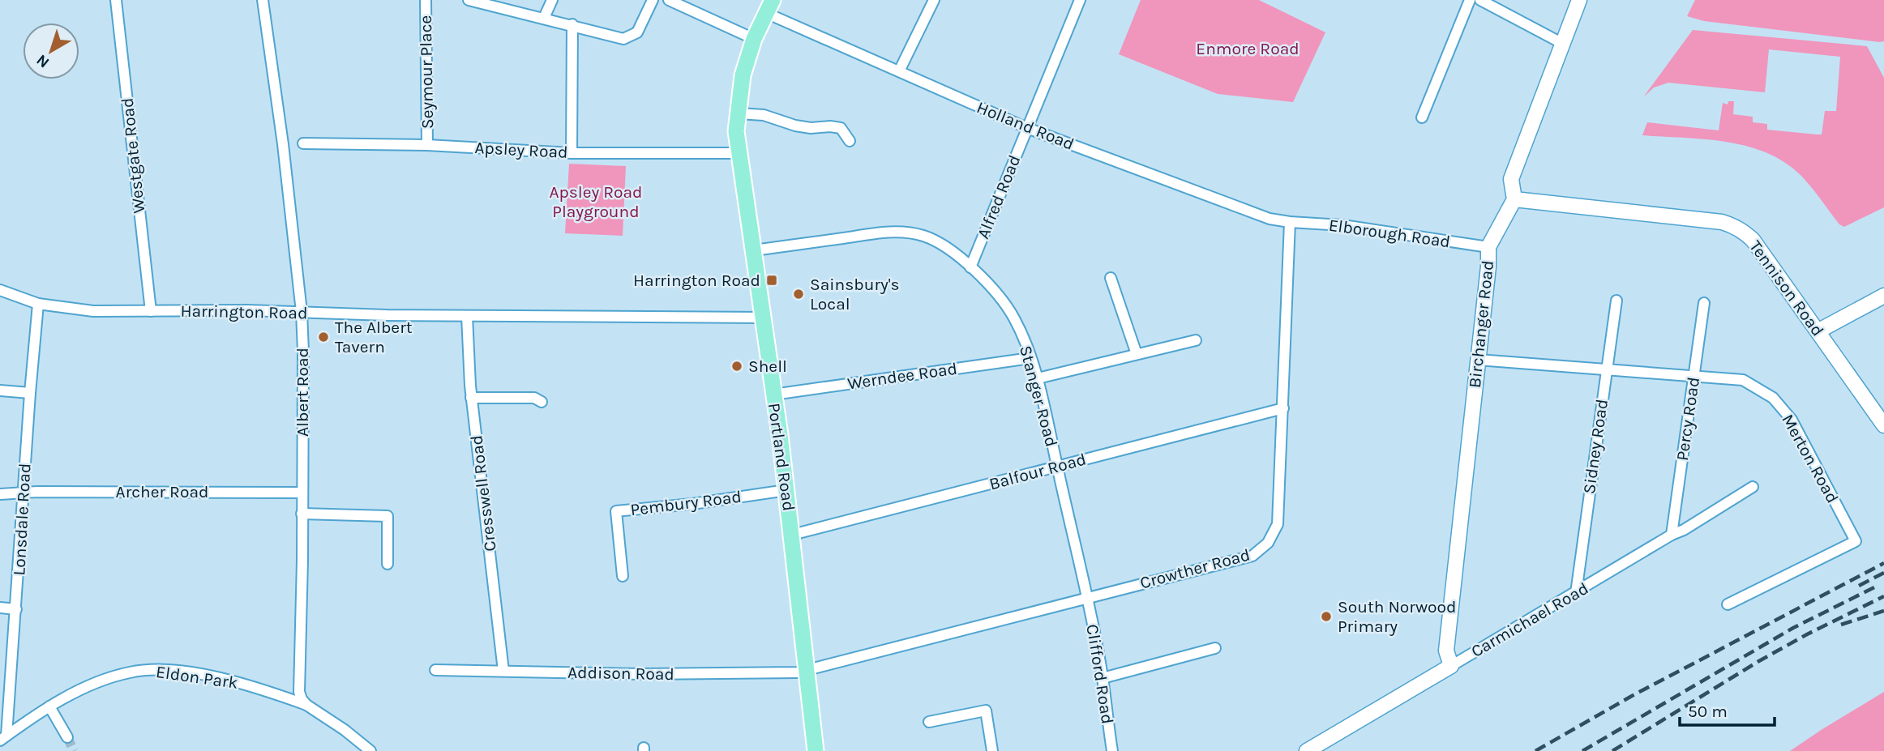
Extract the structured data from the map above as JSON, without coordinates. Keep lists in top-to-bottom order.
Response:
{
  "streets": {
    "main road": ["Portland Road"],
    "street": [
      "Seymour Place",
      "Holland Road",
      "Apsley Road",
      "Westgate Road",
      "Alfred Road",
      "Elborough Road",
      "Tennison Road",
      "Harrington Road",
      "Birchanger Road",
      "Werndee Road",
      "Albert Road",
      "Stanger Road",
      "Percy Road",
      "Sidney Road",
      "Merton Road",
      "Balfour Road",
      "Archer Road",
      "Cresswell Road",
      "Pembury Road",
      "Lonsdale Road",
      "Crowther Road",
      "Carmichael Road",
      "Addison Road",
      "Clifford Road",
      "Eldon Park"
    ]
  },
  "crossings": [
    ["Seymour Place", "Apsley Road"],
    ["Holland Road", "Alfred Road"],
    ["Holland Road", "Elborough Road"],
    ["Holland Road", "Portland Road"],
    ["Holland Road", "Crowther Road"],
    ["Apsley Road", "Portland Road"],
    ["Westgate Road", "Harrington Road"],
    ["Alfred Road", "Stanger Road"],
    ["Elborough Road", "Birchanger Road"],
    ["Elborough Road", "Crowther Road"],
    ["Tennison Road", "Birchanger Road"],
    ["Harrington Road", "Albert Road"],
    ["Harrington Road", "Portland Road"],
    ["Harrington Road", "Cresswell Road"],
    ["Harrington Road", "Lonsdale Road"],
    ["Birchanger Road", "Merton Road"],
    ["Birchanger Road", "Carmichael Road"],
    ["Werndee Road", "Stanger Road"],
    ["Werndee Road", "Portland Road"],
    ["Albert Road", "Archer Road"],
    ["Albert Road", "Eldon Park"],
    ["Stanger Road", "Portland Road"],
    ["Stanger Road", "Balfour Road"],
    ["Stanger Road", "Crowther Road"],
    ["Stanger Road", "Clifford Road"],
    ["Percy Road", "Merton Road"],
    ["Percy Road", "Carmichael Road"],
    ["Sidney Road", "Merton Road"],
    ["Sidney Road", "Carmichael Road"],
    ["Portland Road", "Balfour Road"],
    ["Portland Road", "Pembury Road"],
    ["Portland Road", "Crowther Road"],
    ["Portland Road", "Addison Road"],
    ["Balfour Road", "Crowther Road"],
    ["Archer Road", "Lonsdale Road"],
    ["Cresswell Road", "Addison Road"],
    ["Lonsdale Road", "Eldon Park"],
    ["Crowther Road", "Addison Road"],
    ["Crowther Road", "Clifford Road"]
  ],
  "parks": ["Enmore Road", "Apsley Road Playground"],
  "places": {
    "transit": ["Harrington Road"],
    "other": [
      "Sainsbury's Local",
      "The Albert Tavern",
      "Shell",
      "South Norwood Primary"
    ]
  },
  "scale_bar": "50 m",
  "north": "bottom left"
}
